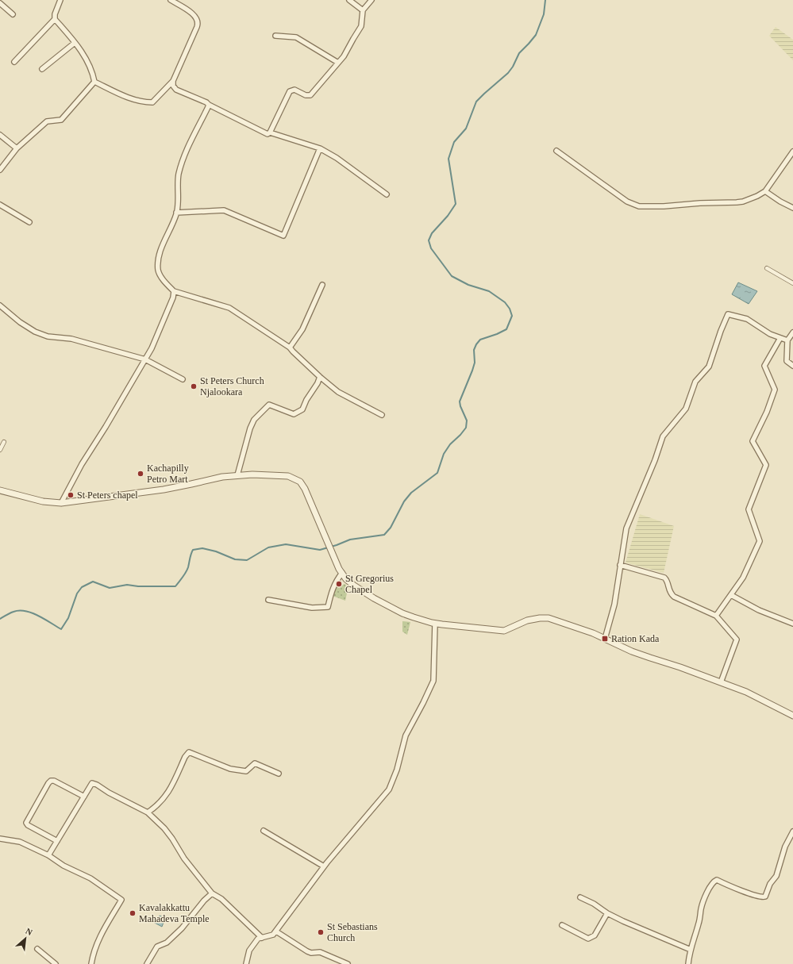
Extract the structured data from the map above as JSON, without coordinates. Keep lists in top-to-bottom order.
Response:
{
  "places": {
    "other": [
      "St Peters Church Njalookara",
      "Kachapilly Petro Mart",
      "St Peters chapel",
      "St Gregorius Chapel",
      "Kavalakkattu Mahadeva Temple",
      "St Sebastians Church"
    ],
    "transit": ["Ration Kada"]
  },
  "north": "top right"
}
